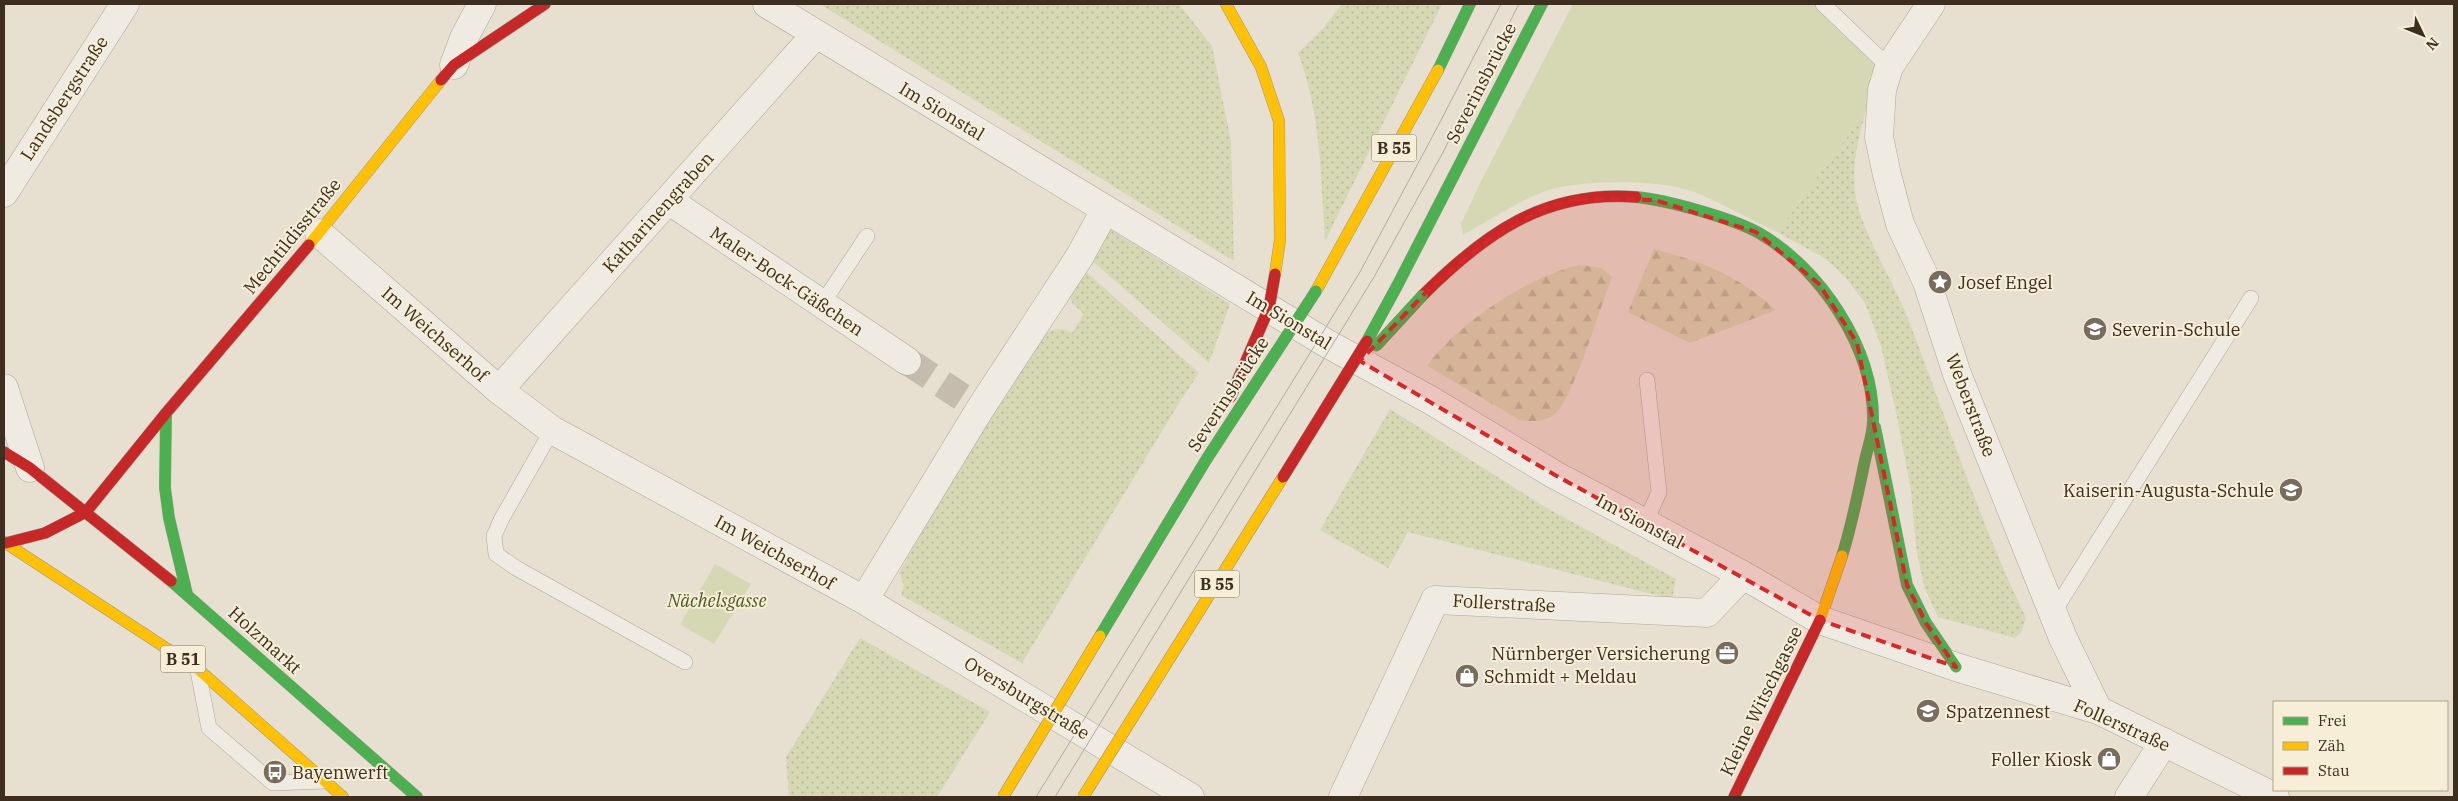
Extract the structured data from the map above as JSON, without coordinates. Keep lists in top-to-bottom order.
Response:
{
  "streets": {
    "main road": [
      "Severinsbrücke",
      "B 55",
      "Mechtildisstraße",
      "Holzmarkt",
      "B 51",
      "Kleine Witschgasse"
    ],
    "street": [
      "Landsbergstraße",
      "Im Sionstal",
      "Katharinengraben",
      "Maler-Bock-Gäßchen",
      "Im Weichserhof",
      "Weberstraße",
      "Follerstraße",
      "Oversburgstraße"
    ]
  },
  "crossings": [
    ["Im Sionstal", "Katharinengraben"],
    ["Im Sionstal", "Follerstraße"],
    ["Im Sionstal", "Kleine Witschgasse"],
    ["Katharinengraben", "Maler-Bock-Gäßchen"],
    ["Katharinengraben", "Im Weichserhof"],
    ["Mechtildisstraße", "Im Weichserhof"],
    ["Mechtildisstraße", "Holzmarkt"],
    ["Mechtildisstraße", "B 51"],
    ["Im Weichserhof", "Oversburgstraße"],
    ["Weberstraße", "Follerstraße"],
    ["Follerstraße", "Kleine Witschgasse"],
    ["Holzmarkt", "B 51"]
  ],
  "parks": ["Nächelsgasse"],
  "places": {
    "place": ["Josef Engel"],
    "school or university": ["Severin-Schule", "Kaiserin-Augusta-Schule", "Spatzennest"],
    "office": ["Nürnberger Versicherung"],
    "shop": ["Schmidt + Meldau", "Foller Kiosk"],
    "bus stop": ["Bayenwerft"]
  },
  "legend": ["Frei", "Zäh", "Stau"],
  "north": "bottom right"
}
